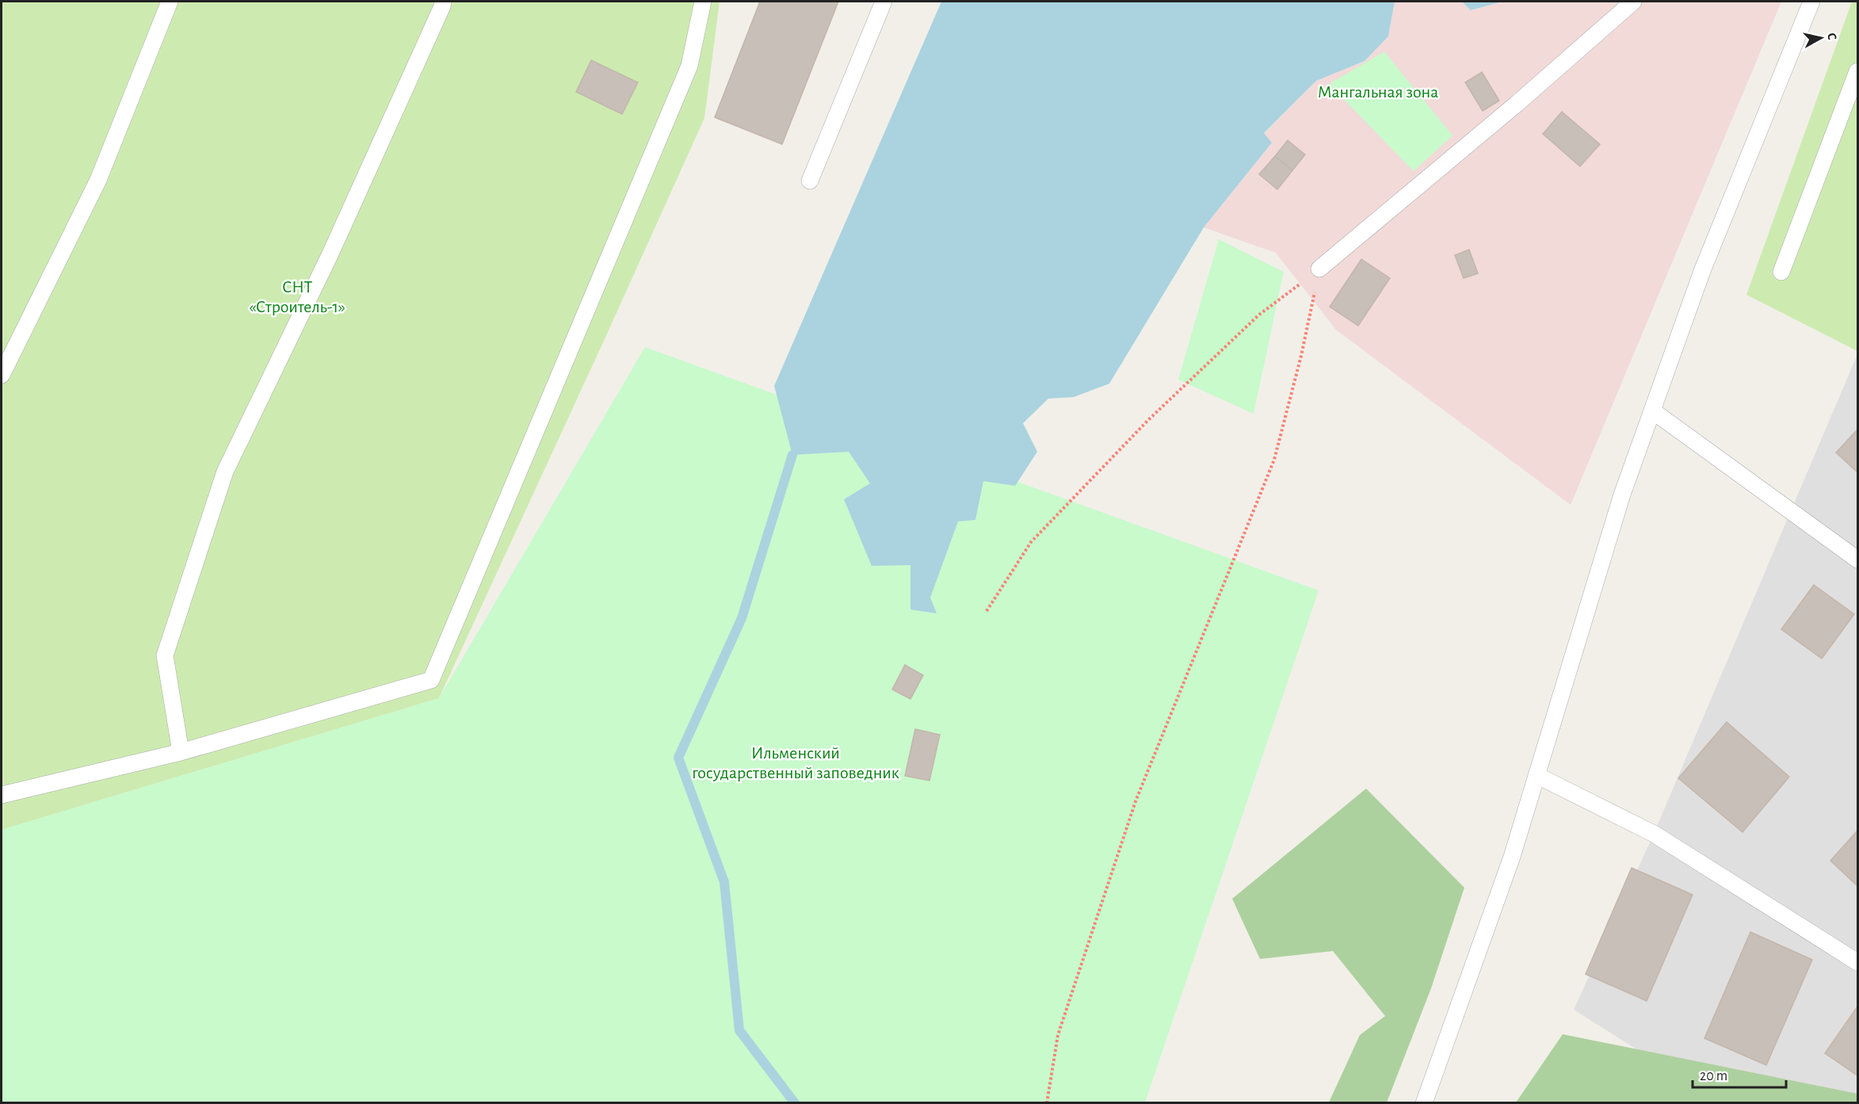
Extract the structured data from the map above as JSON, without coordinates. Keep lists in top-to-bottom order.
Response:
{
  "parks": ["Мангальная зона", "СНТ «Строитель-1»", "Ильменский государственный заповедник"],
  "scale_bar": "20 m",
  "north": "right"
}
